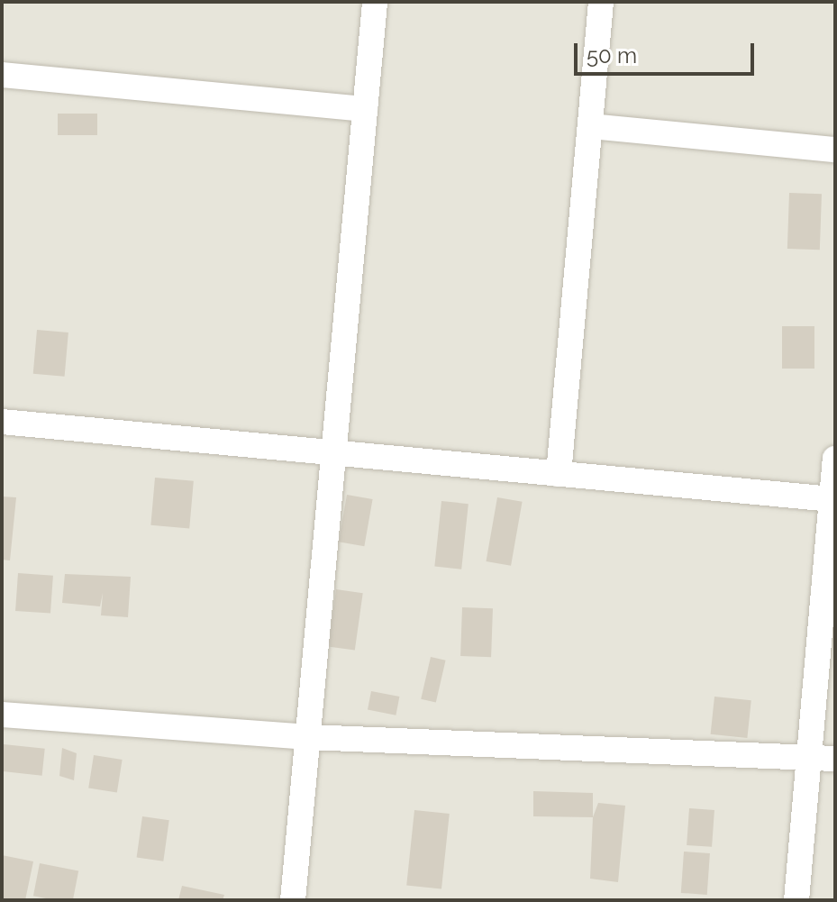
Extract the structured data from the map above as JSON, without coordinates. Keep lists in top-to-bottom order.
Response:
{
  "scale_bar": "50 m"
}
